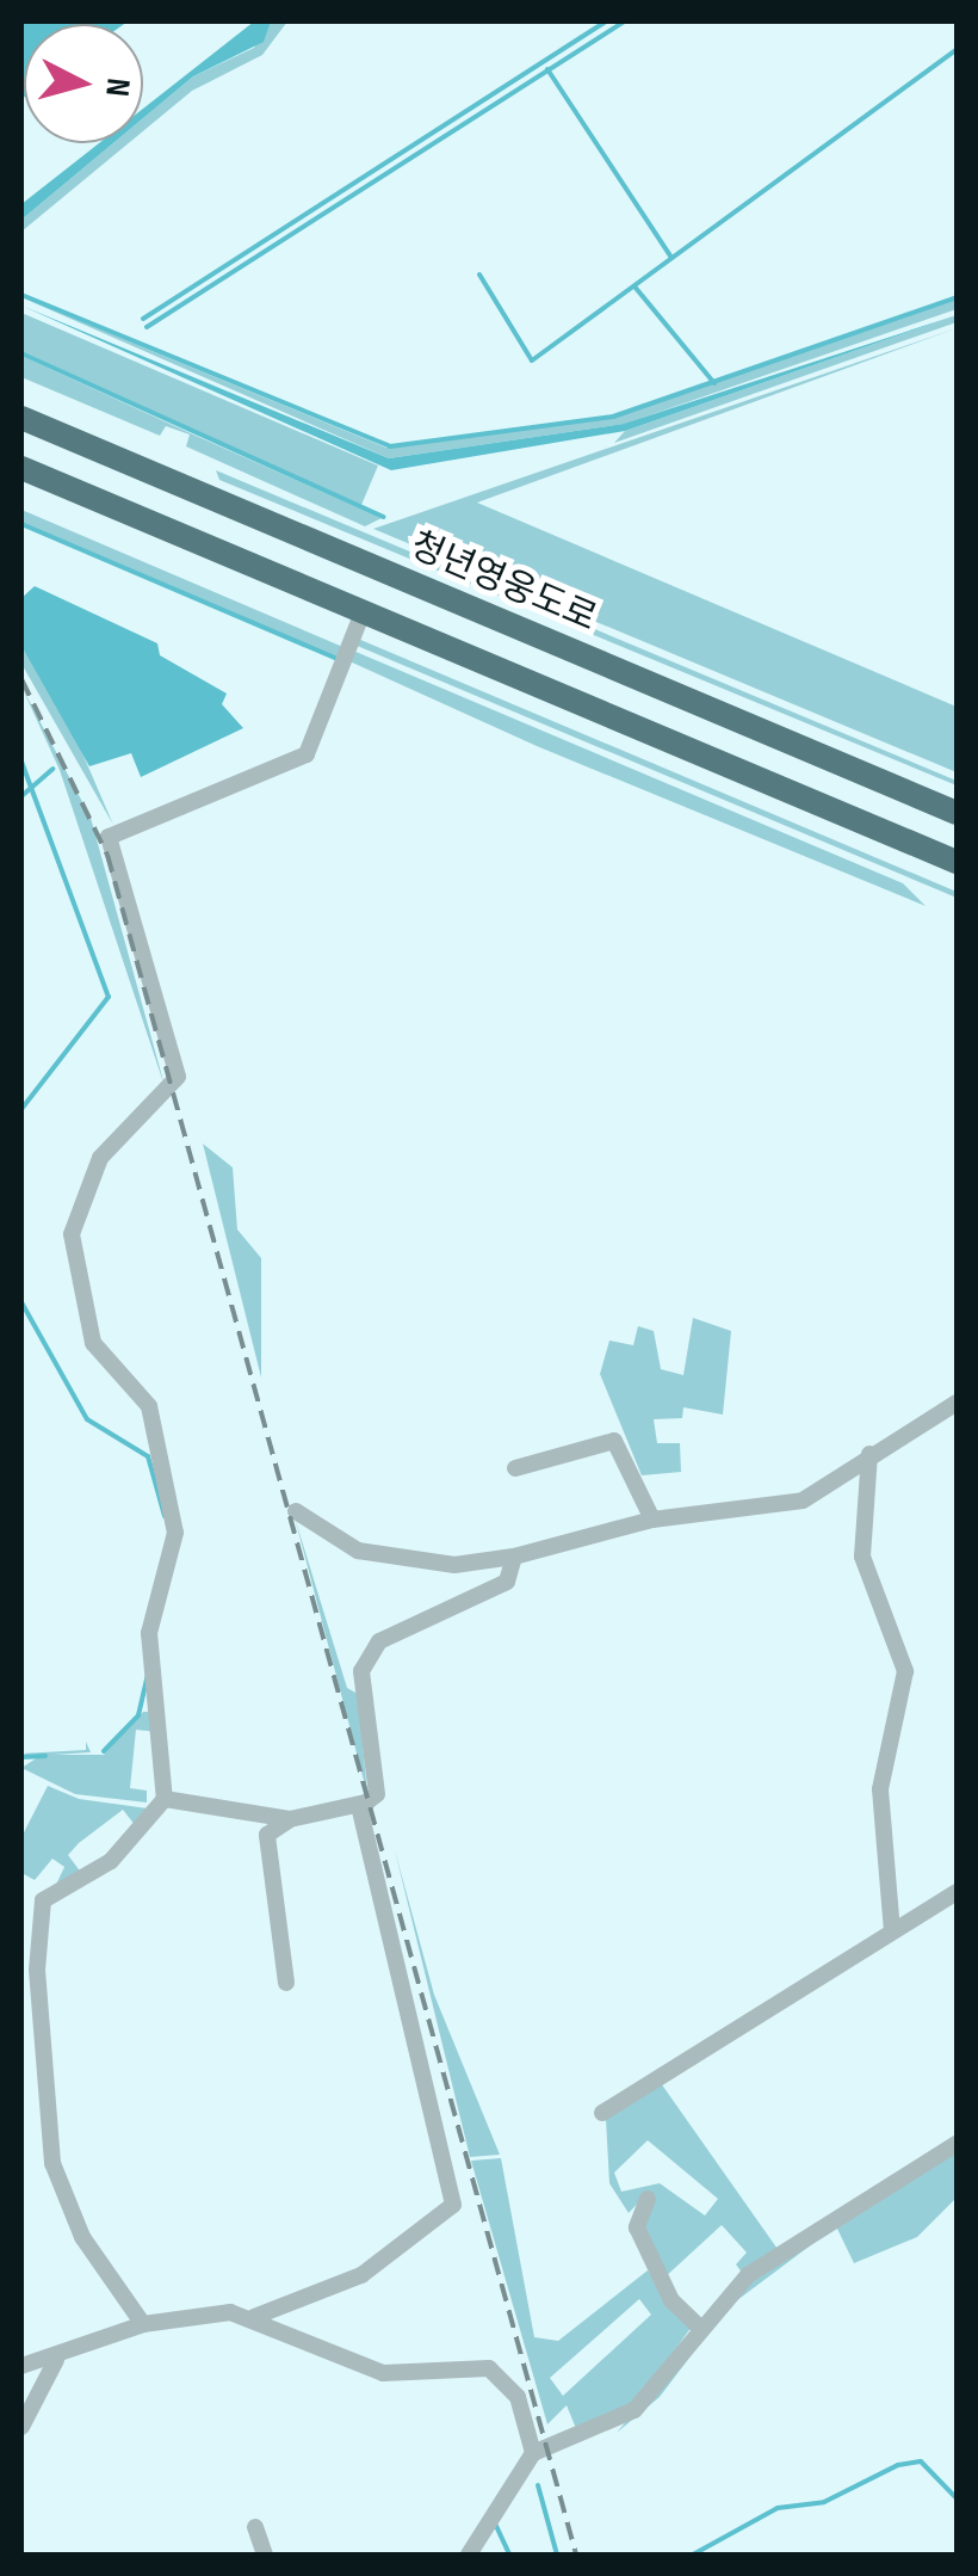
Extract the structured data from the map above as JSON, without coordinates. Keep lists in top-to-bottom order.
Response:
{
  "streets": {
    "highway": ["청년영웅도로"]
  },
  "north": "right"
}
